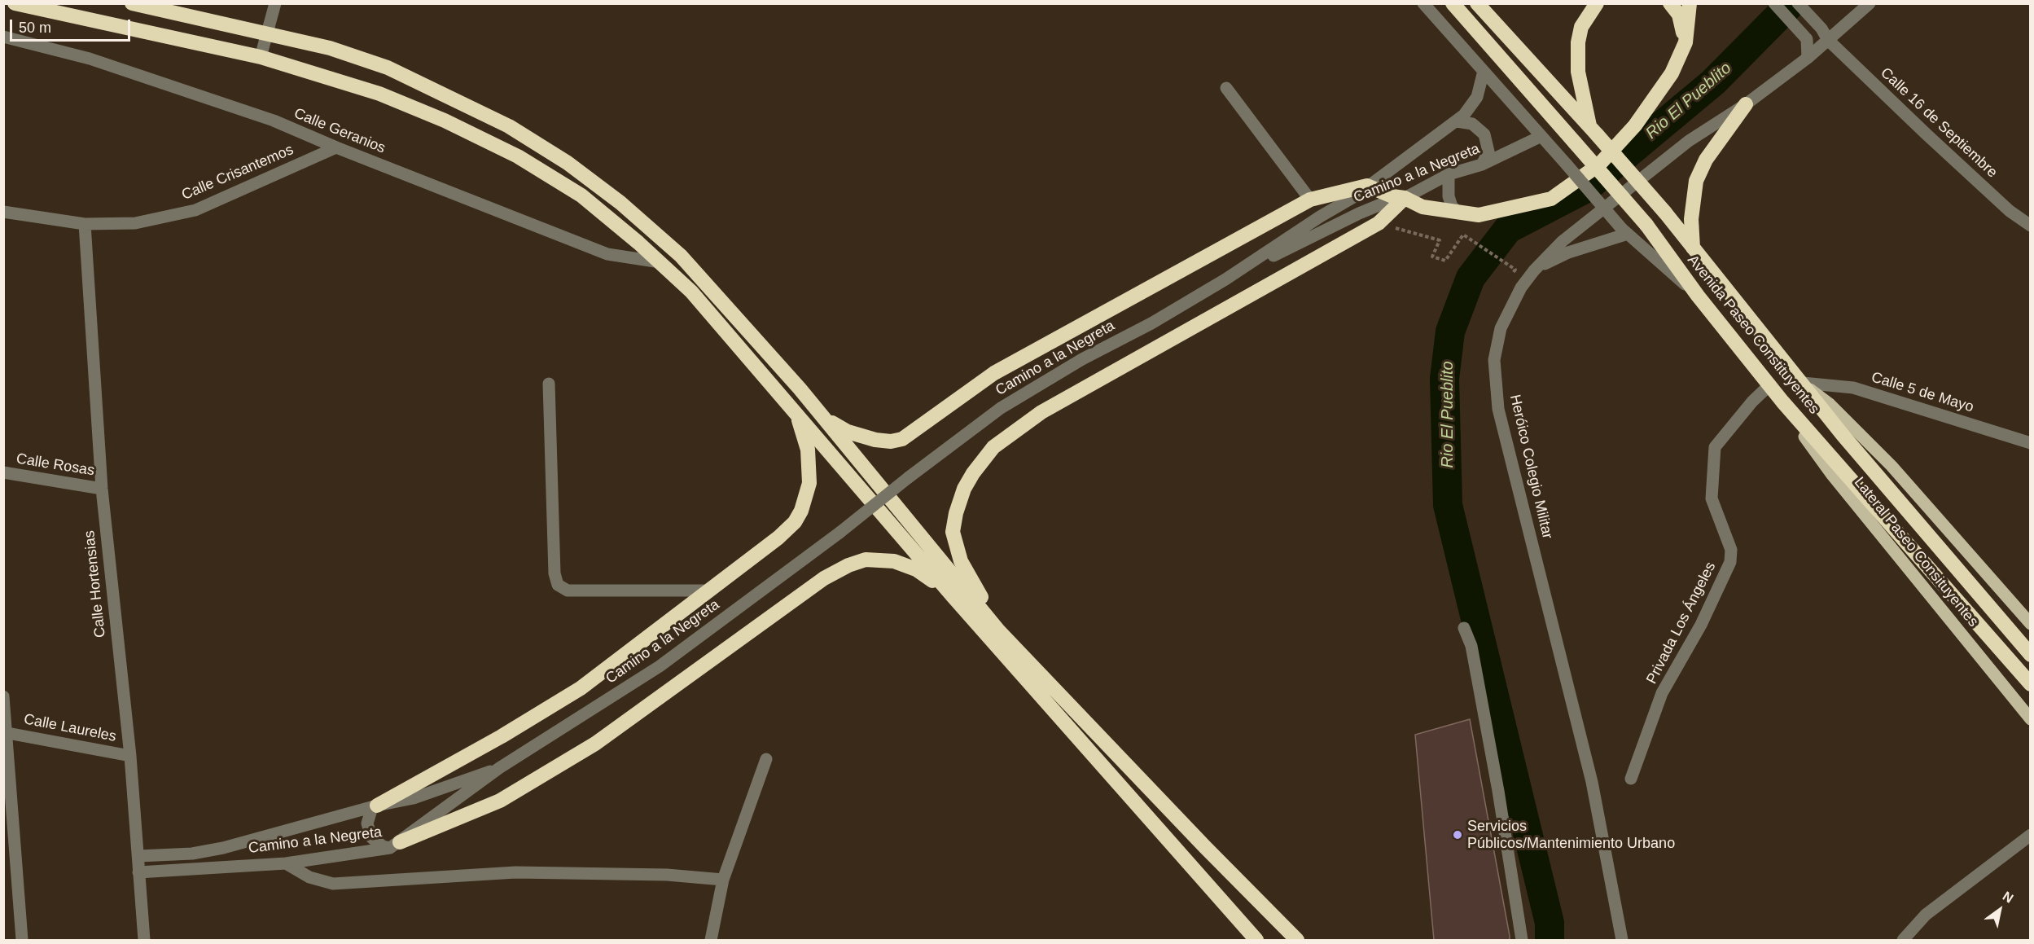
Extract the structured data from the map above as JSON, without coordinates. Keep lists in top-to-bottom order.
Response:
{
  "streets": {
    "highway": ["Avenida Paseo Constituyentes"],
    "main road": ["Lateral Paseo Consituyentes"],
    "street": [
      "Calle 16 de Septiembre",
      "Calle Geranios",
      "Calle Crisantemos",
      "Camino a la Negreta",
      "Calle 5 de Mayo",
      "Calle Rosas",
      "Heróico Colegio Militar",
      "Calle Hortensias",
      "Privada Los Ángeles",
      "Calle Laureles"
    ]
  },
  "crossings": [
    ["Calle 16 de Septiembre", "Heróico Colegio Militar"],
    ["Calle Geranios", "Calle Crisantemos"],
    ["Calle Crisantemos", "Calle Hortensias"],
    ["Camino a la Negreta", "Calle Hortensias"],
    ["Avenida Paseo Constituyentes", "Calle 5 de Mayo"],
    ["Avenida Paseo Constituyentes", "Lateral Paseo Consituyentes"],
    ["Avenida Paseo Constituyentes", "Privada Los Ángeles"],
    ["Calle Rosas", "Calle Hortensias"],
    ["Calle Hortensias", "Calle Laureles"]
  ],
  "water": ["Rio El Pueblito"],
  "places": ["Servicios Públicos/Mantenimiento Urbano"],
  "scale_bar": "50 m",
  "north": "top right"
}
